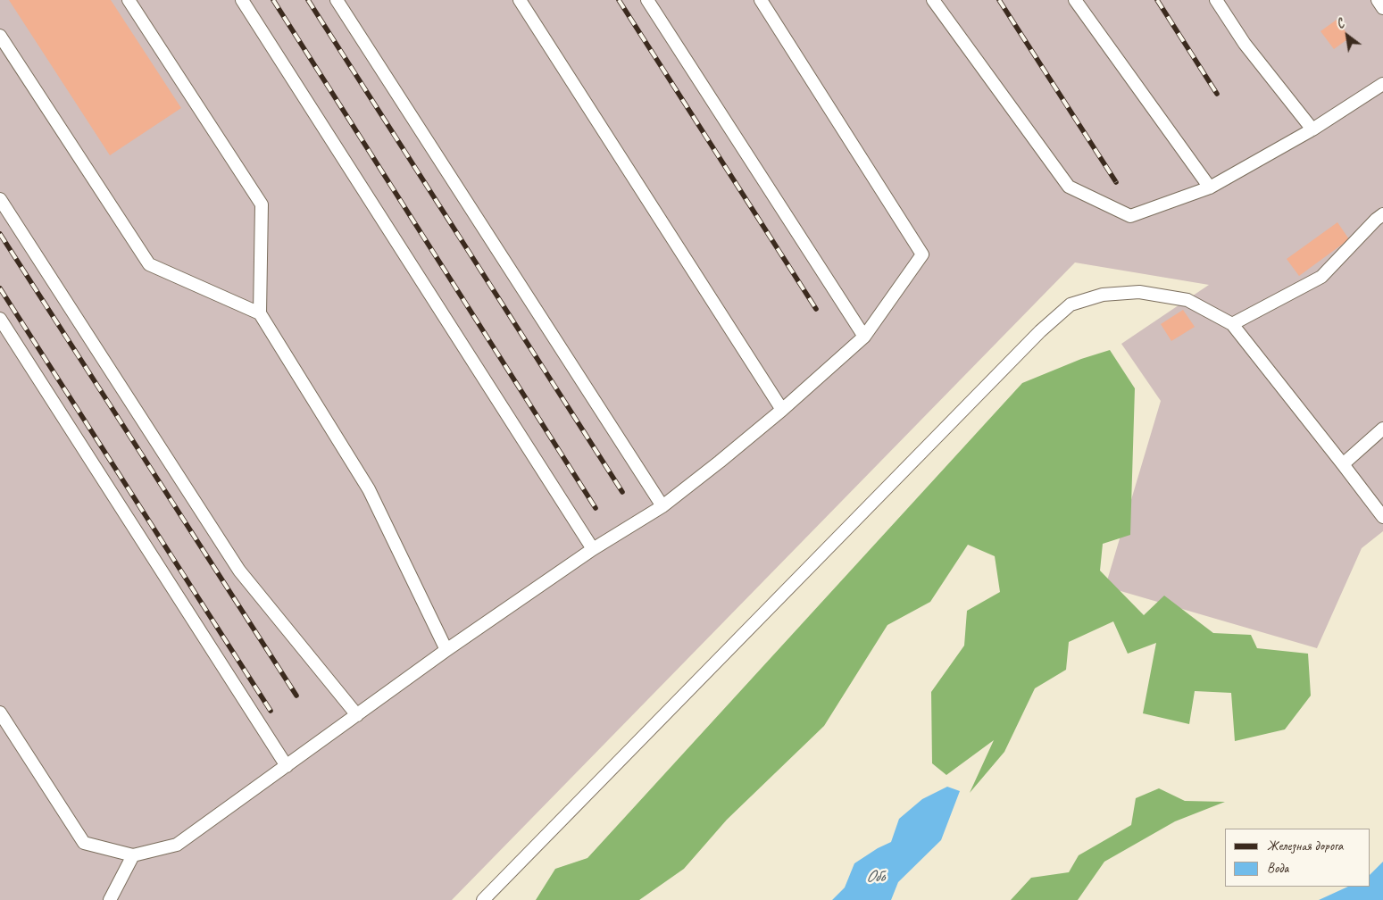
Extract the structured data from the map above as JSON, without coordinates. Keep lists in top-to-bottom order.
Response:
{
  "water": ["Обь"],
  "legend": ["Железная дорога", "Вода"],
  "north": "top left"
}
